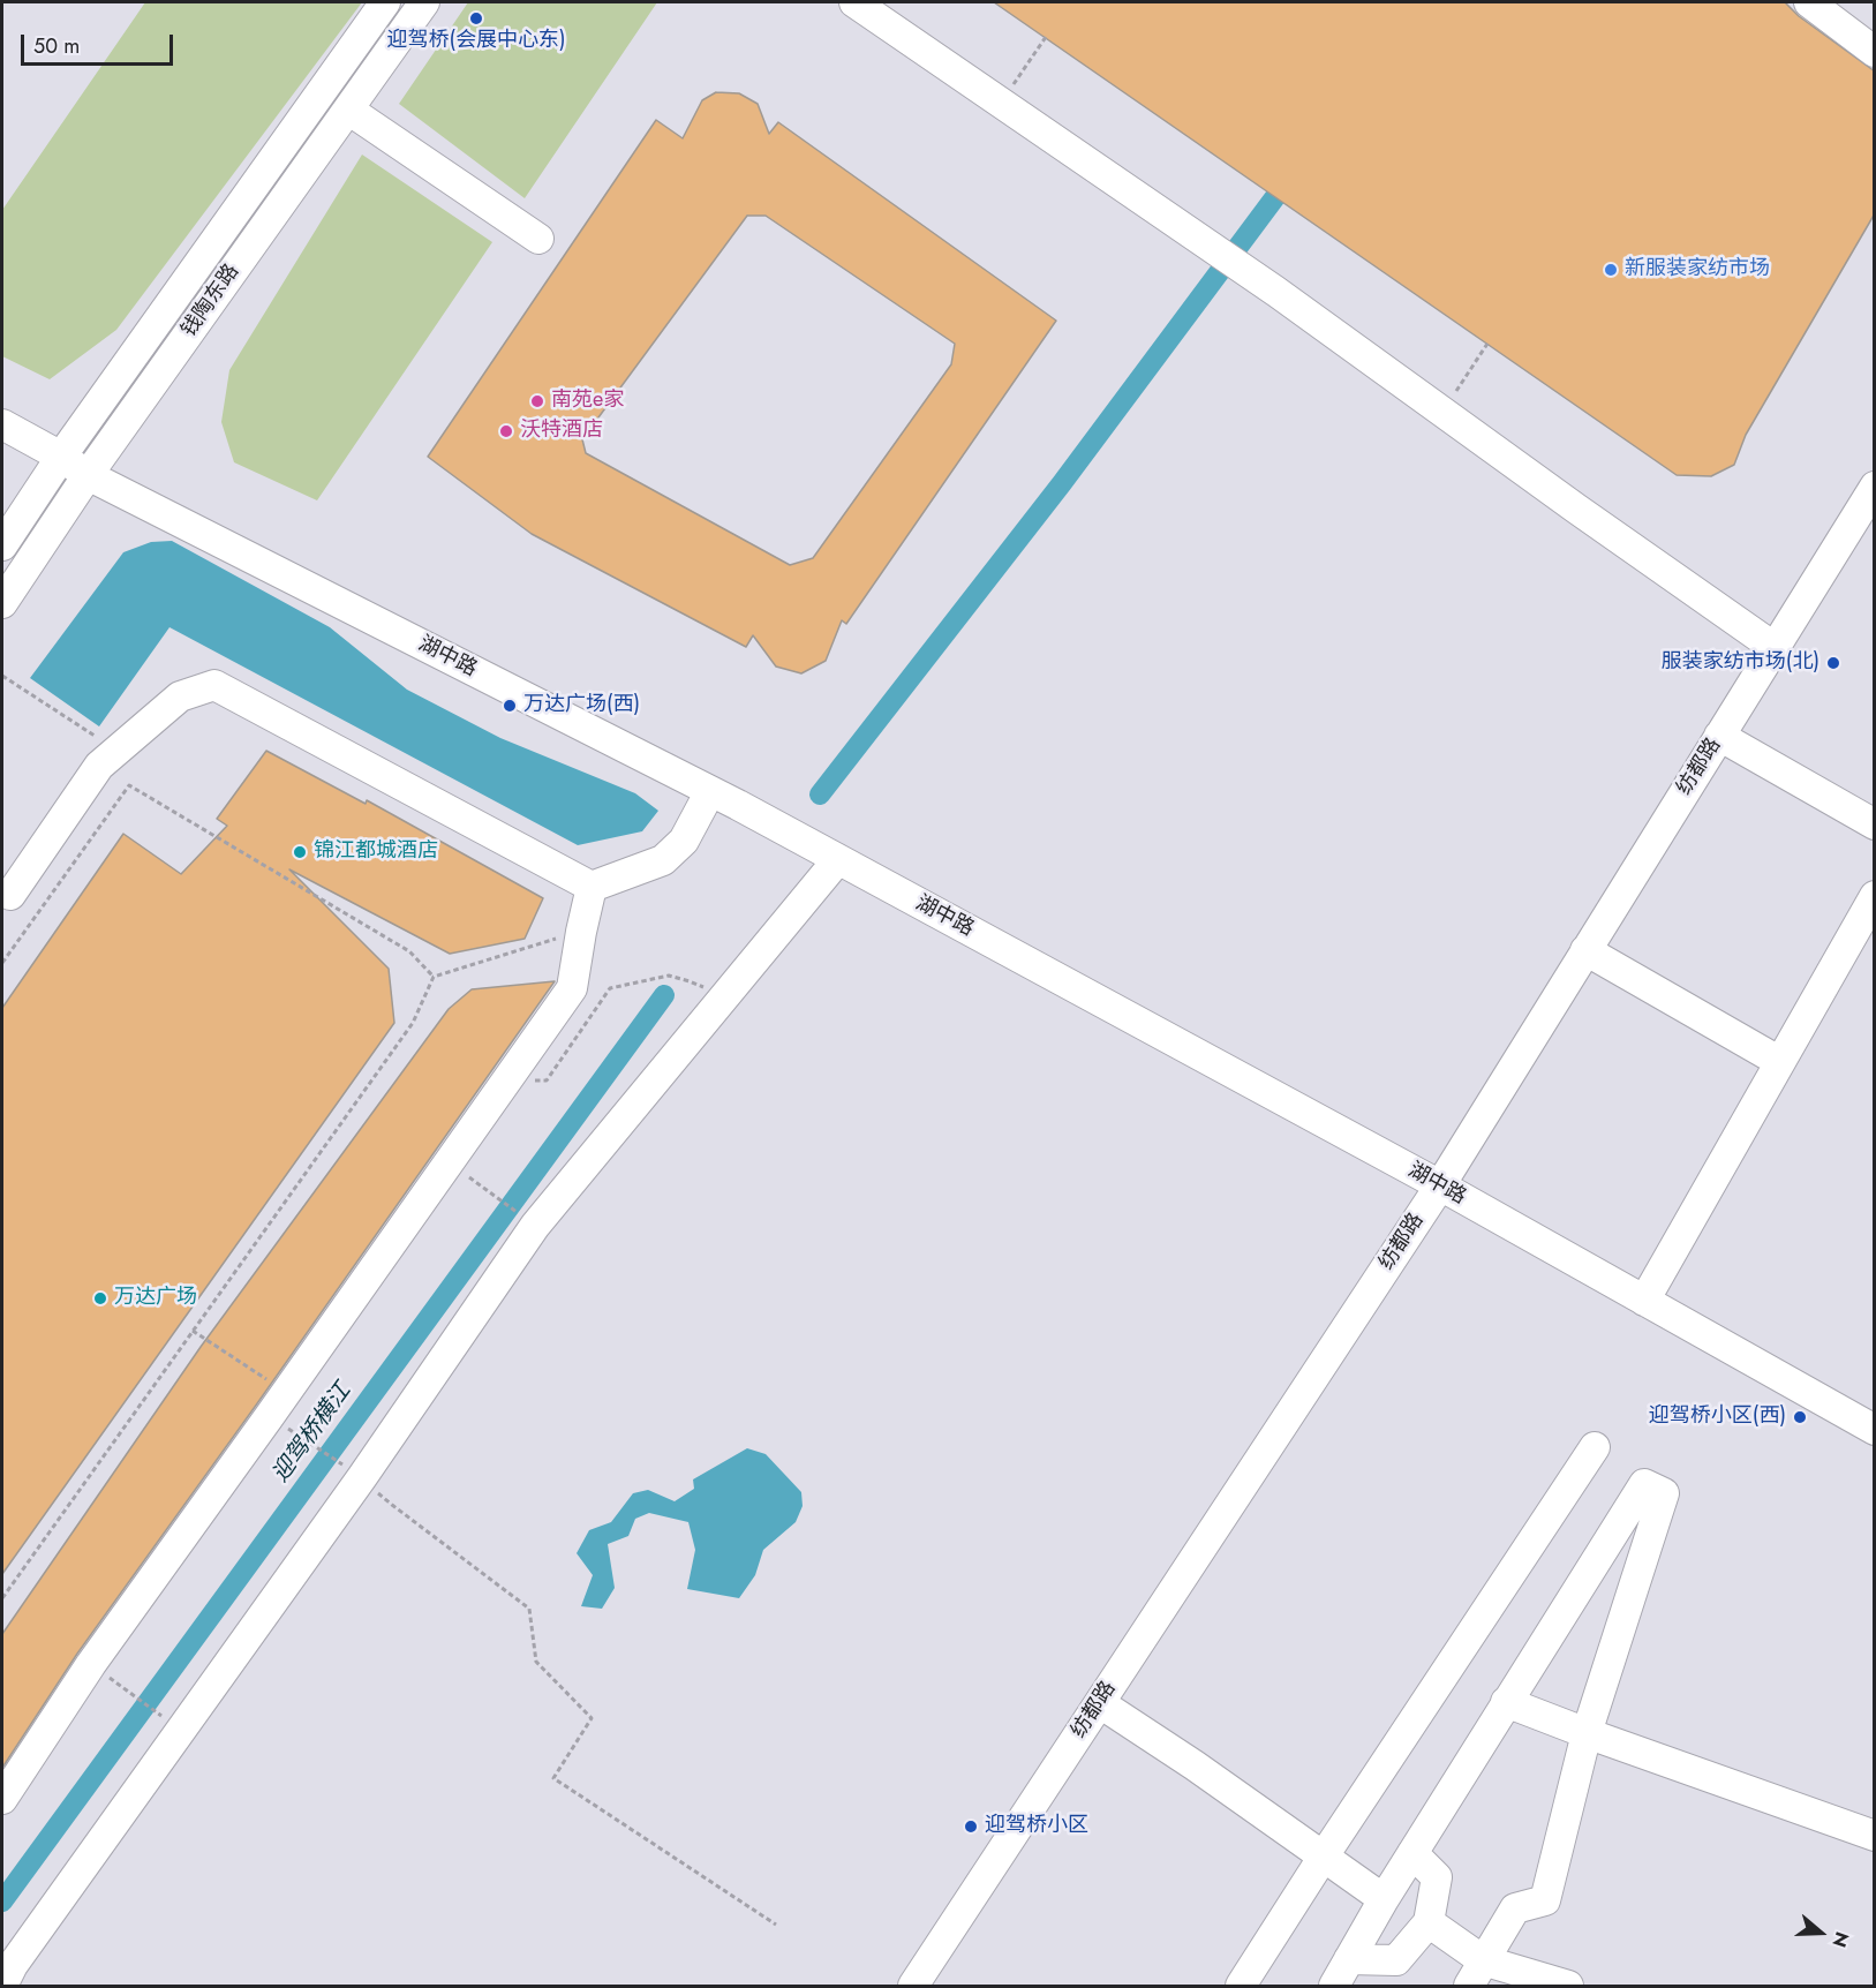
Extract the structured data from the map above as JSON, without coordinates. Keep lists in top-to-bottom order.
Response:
{
  "streets": {
    "street": ["钱陶东路", "湖中路", "纺都路"]
  },
  "crossings": [
    ["钱陶东路", "湖中路"],
    ["湖中路", "纺都路"]
  ],
  "water": ["迎驾桥横江"],
  "places": [
    "迎驾桥(会展中心东)",
    "新服装家纺市场",
    "南苑e家",
    "沃特酒店",
    "服装家纺市场(北)",
    "万达广场(西)",
    "锦江都城酒店",
    "万达广场",
    "迎驾桥小区(西)",
    "迎驾桥小区"
  ],
  "scale_bar": "50 m",
  "north": "right"
}
